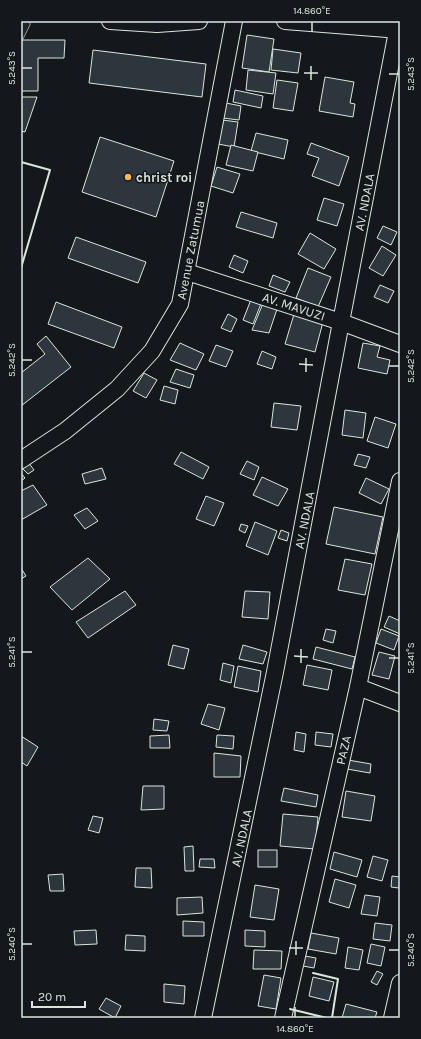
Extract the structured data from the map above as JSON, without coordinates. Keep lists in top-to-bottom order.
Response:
{
  "streets": {
    "street": [
      "AV. NDALA",
      "Avenue Zatumua",
      "AV. MAVUZI",
      "PAZA"
    ]
  },
  "crossings": [
    ["AV. NDALA", "AV. MAVUZI"],
    ["Avenue Zatumua", "AV. MAVUZI"]
  ],
  "places": ["christ roi"],
  "scale_bar": "20 m",
  "coordinates": [
    "14.860°E",
    "5.243°S",
    "5.242°S",
    "5.241°S",
    "5.240°S"
  ]
}
